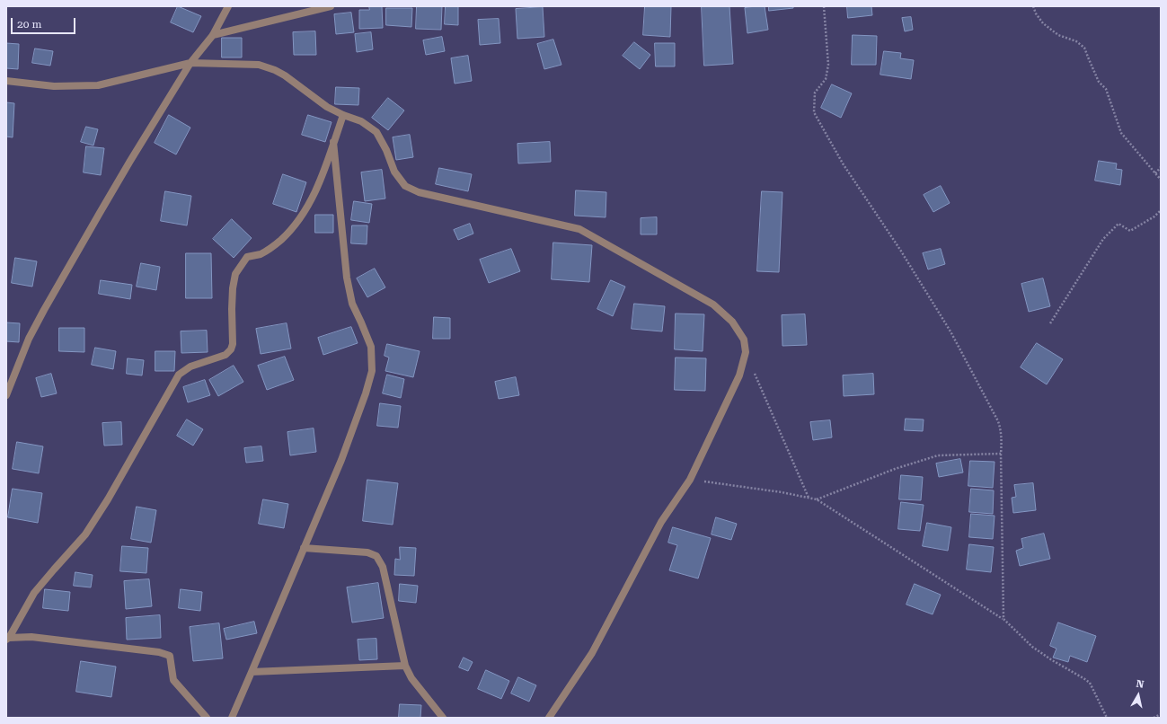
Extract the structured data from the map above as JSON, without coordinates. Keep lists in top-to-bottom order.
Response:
{
  "scale_bar": "20 m",
  "north": "top"
}
